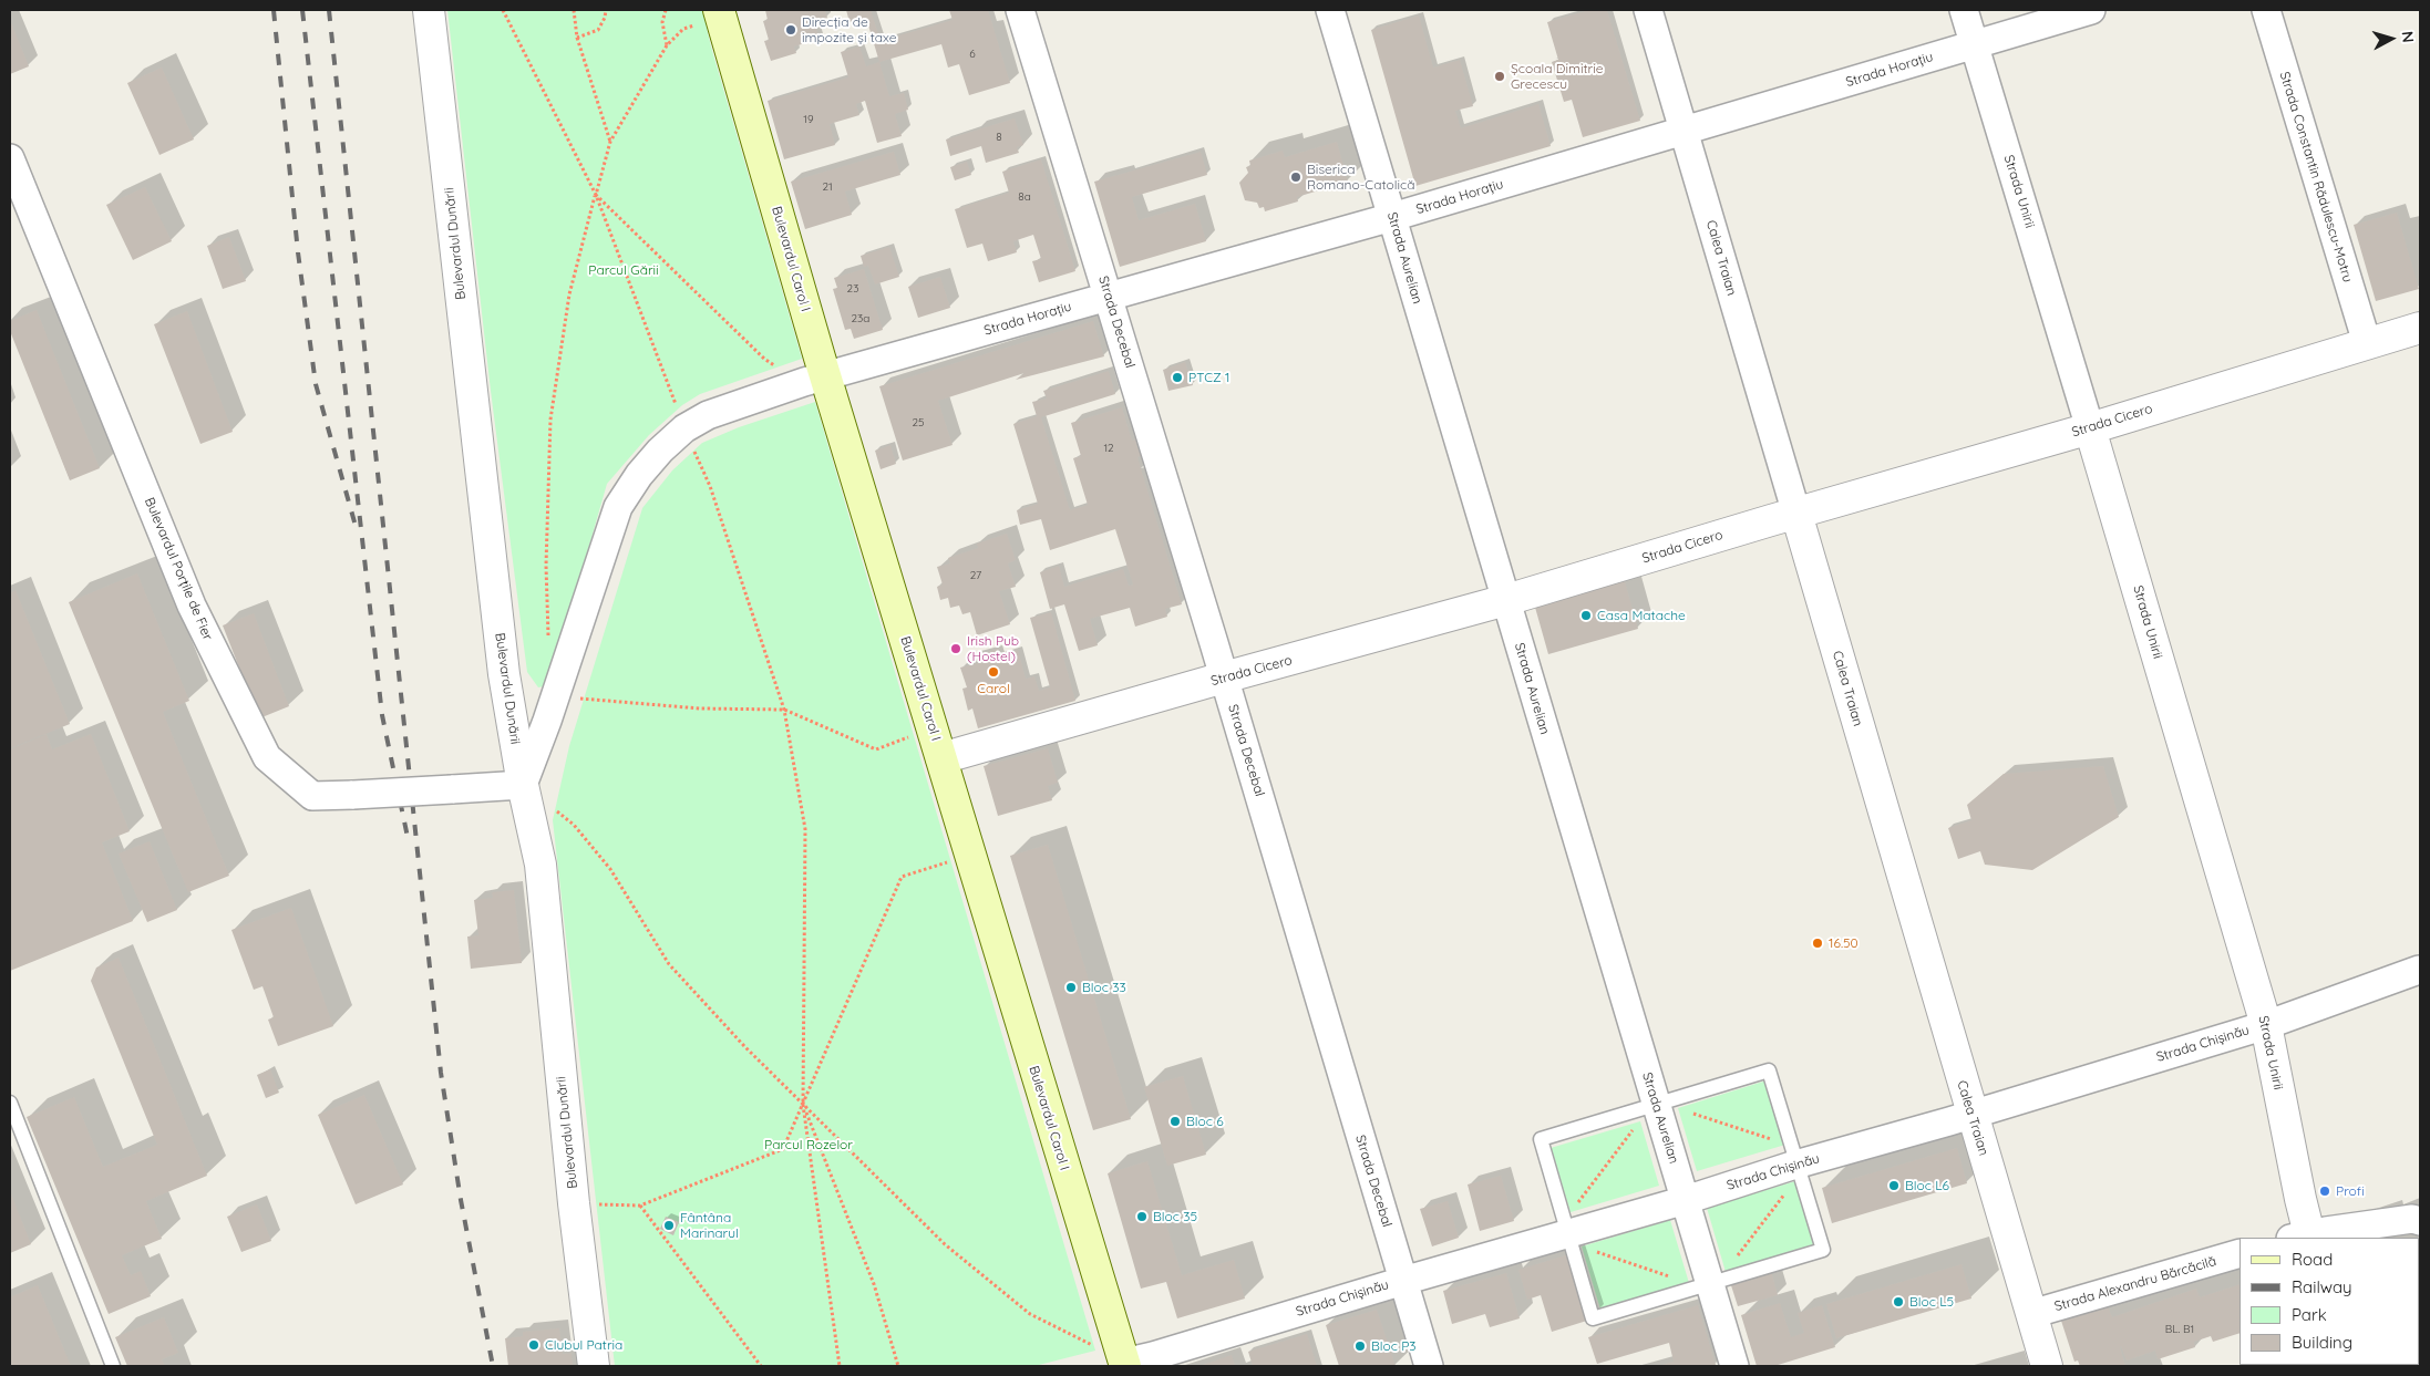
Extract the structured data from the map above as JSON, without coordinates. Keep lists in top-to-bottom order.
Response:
{
  "streets": {
    "main road": ["Bulevardul Carol I"],
    "street": [
      "Strada Horațiu",
      "Strada Constantin Rădulescu-Motru",
      "Strada Unirii",
      "Bulevardul Dunării",
      "Strada Aurelian",
      "Calea Traian",
      "Strada Decebal",
      "Strada Cicero",
      "Bulevardul Porțile de Fier",
      "Strada Chișinău",
      "Strada Alexandru Bărcăcilă"
    ]
  },
  "crossings": [
    ["Strada Horațiu", "Strada Unirii"],
    ["Strada Horațiu", "Bulevardul Dunării"],
    ["Strada Horațiu", "Strada Aurelian"],
    ["Strada Horațiu", "Calea Traian"],
    ["Strada Horațiu", "Bulevardul Carol I"],
    ["Strada Horațiu", "Strada Decebal"],
    ["Strada Horațiu", "Bulevardul Porțile de Fier"],
    ["Strada Constantin Rădulescu-Motru", "Strada Cicero"],
    ["Strada Unirii", "Strada Cicero"],
    ["Strada Unirii", "Strada Chișinău"],
    ["Bulevardul Dunării", "Bulevardul Porțile de Fier"],
    ["Strada Aurelian", "Strada Cicero"],
    ["Strada Aurelian", "Strada Chișinău"],
    ["Calea Traian", "Strada Cicero"],
    ["Calea Traian", "Strada Chișinău"],
    ["Calea Traian", "Strada Alexandru Bărcăcilă"],
    ["Bulevardul Carol I", "Strada Cicero"],
    ["Bulevardul Carol I", "Strada Chișinău"],
    ["Strada Decebal", "Strada Cicero"],
    ["Strada Decebal", "Strada Chișinău"]
  ],
  "parks": ["Parcul Gării", "Parcul Rozelor"],
  "places": [
    "Direcția de impozite și taxe",
    "Școala Dimitrie Grecescu",
    "Biserica Romano-Catolică",
    "PTCZ 1",
    "Casa Matache",
    "Irish Pub (Hostel)",
    "Carol",
    "16.50",
    "Bloc 33",
    "Bloc 6",
    "Bloc L6",
    "Profi",
    "Bloc 35",
    "Fântâna Marinarul",
    "Bloc L5",
    "Clubul Patria",
    "Bloc P3"
  ],
  "house_numbers": [
    "6",
    "19",
    "8",
    "21",
    "8a",
    "23",
    "23a",
    "25",
    "12",
    "27",
    "BL. B1"
  ],
  "legend": [
    "Road",
    "Railway",
    "Park",
    "Building"
  ],
  "north": "right"
}
